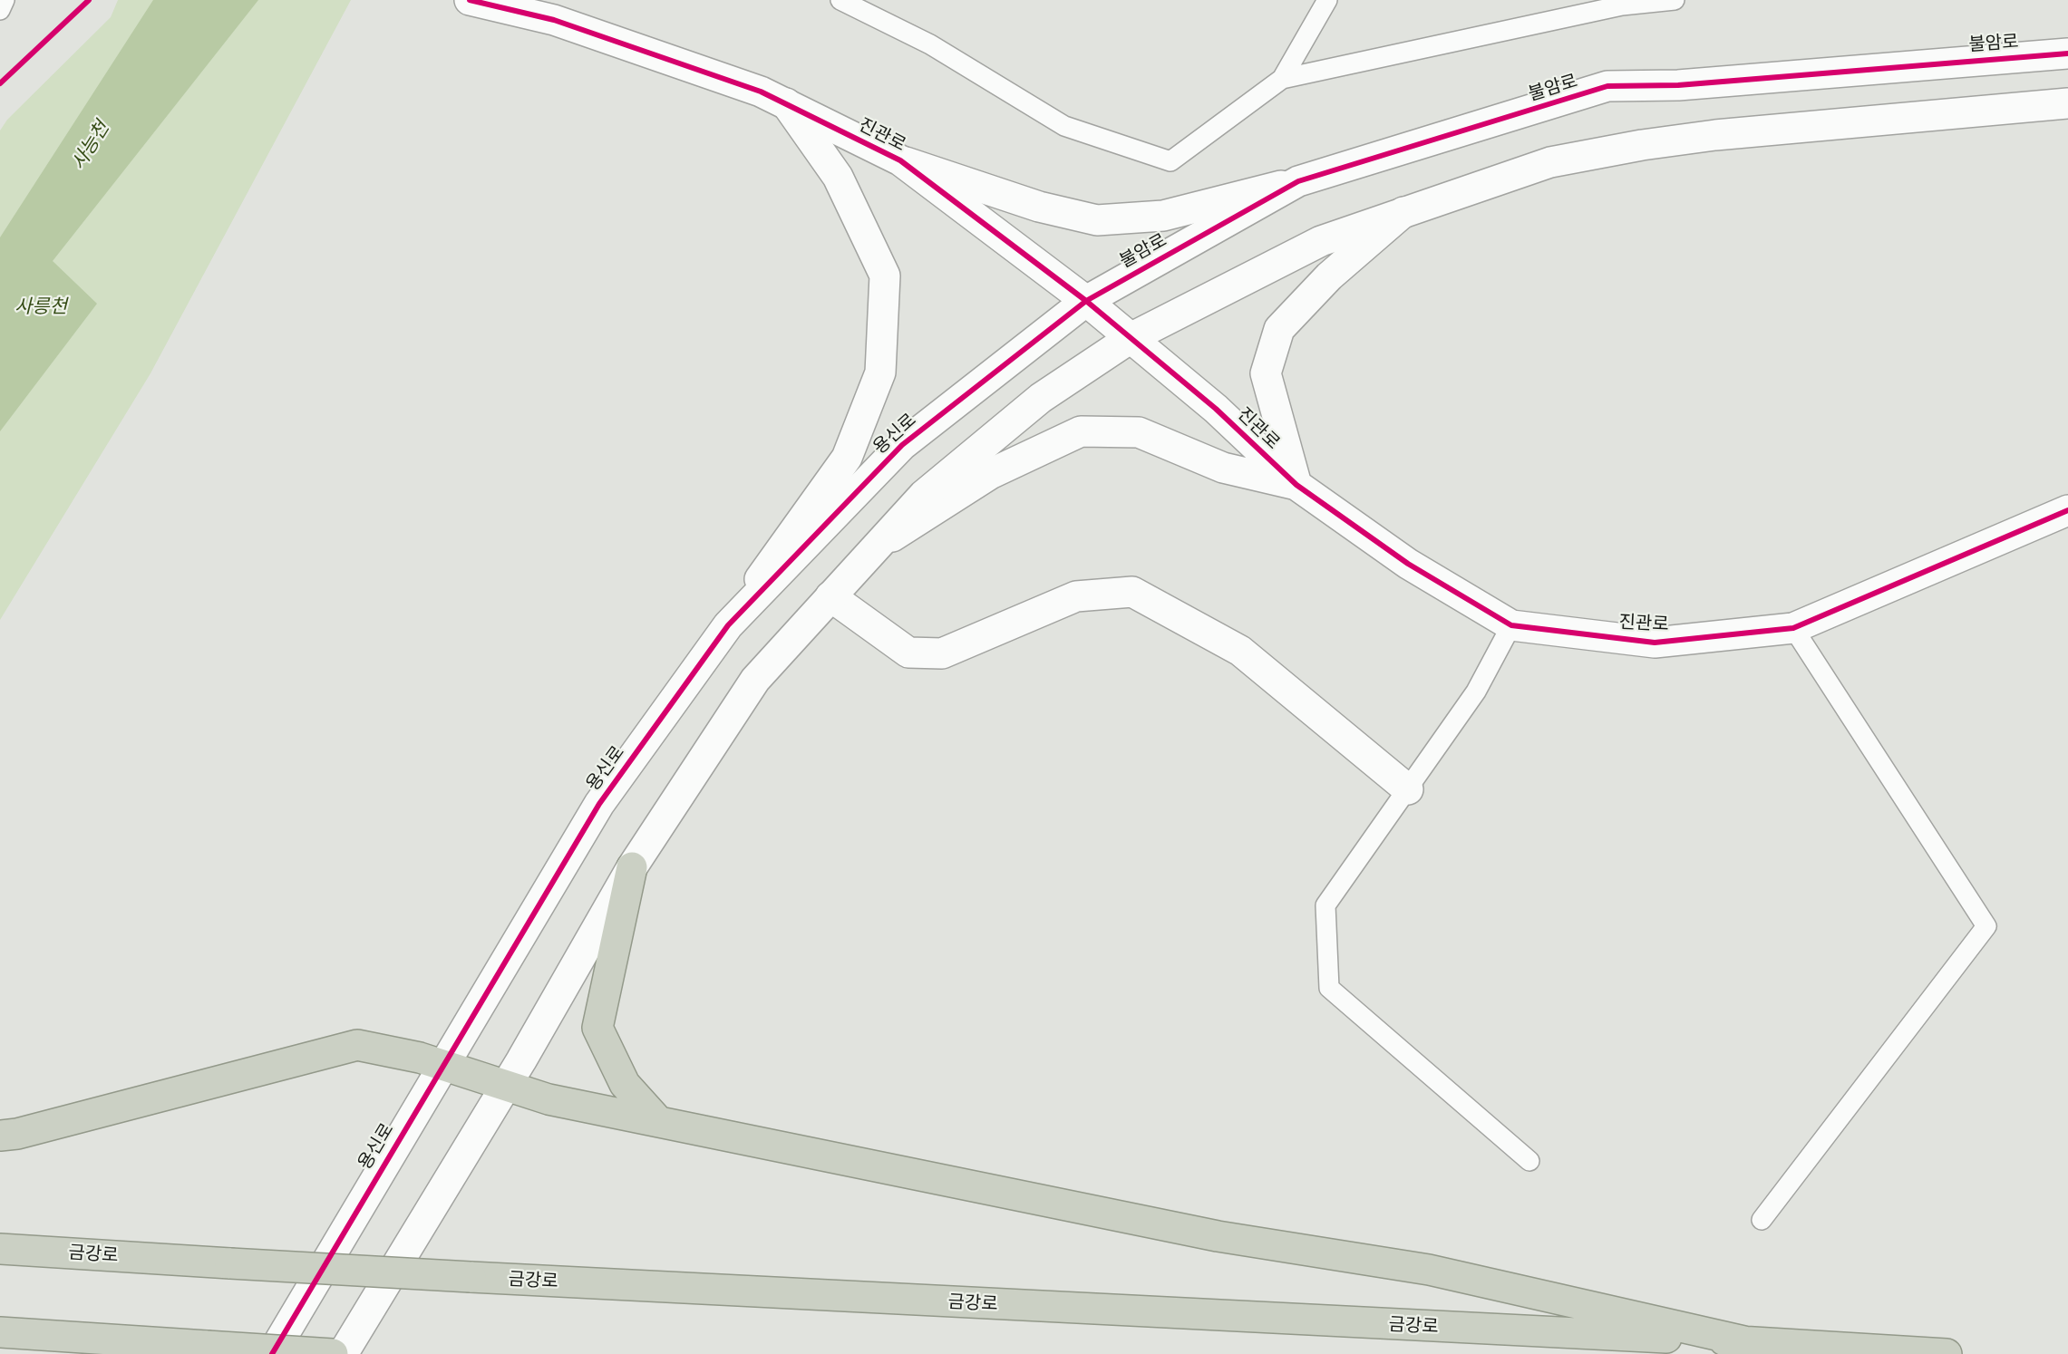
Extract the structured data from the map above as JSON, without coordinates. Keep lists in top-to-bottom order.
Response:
{
  "streets": {
    "highway": ["금강로"],
    "street": ["불암로", "진관로", "용신로"]
  },
  "crossings": [
    ["불암로", "진관로"],
    ["불암로", "용신로"],
    ["진관로", "용신로"]
  ],
  "water": ["사능천", "사릉천"]
}
